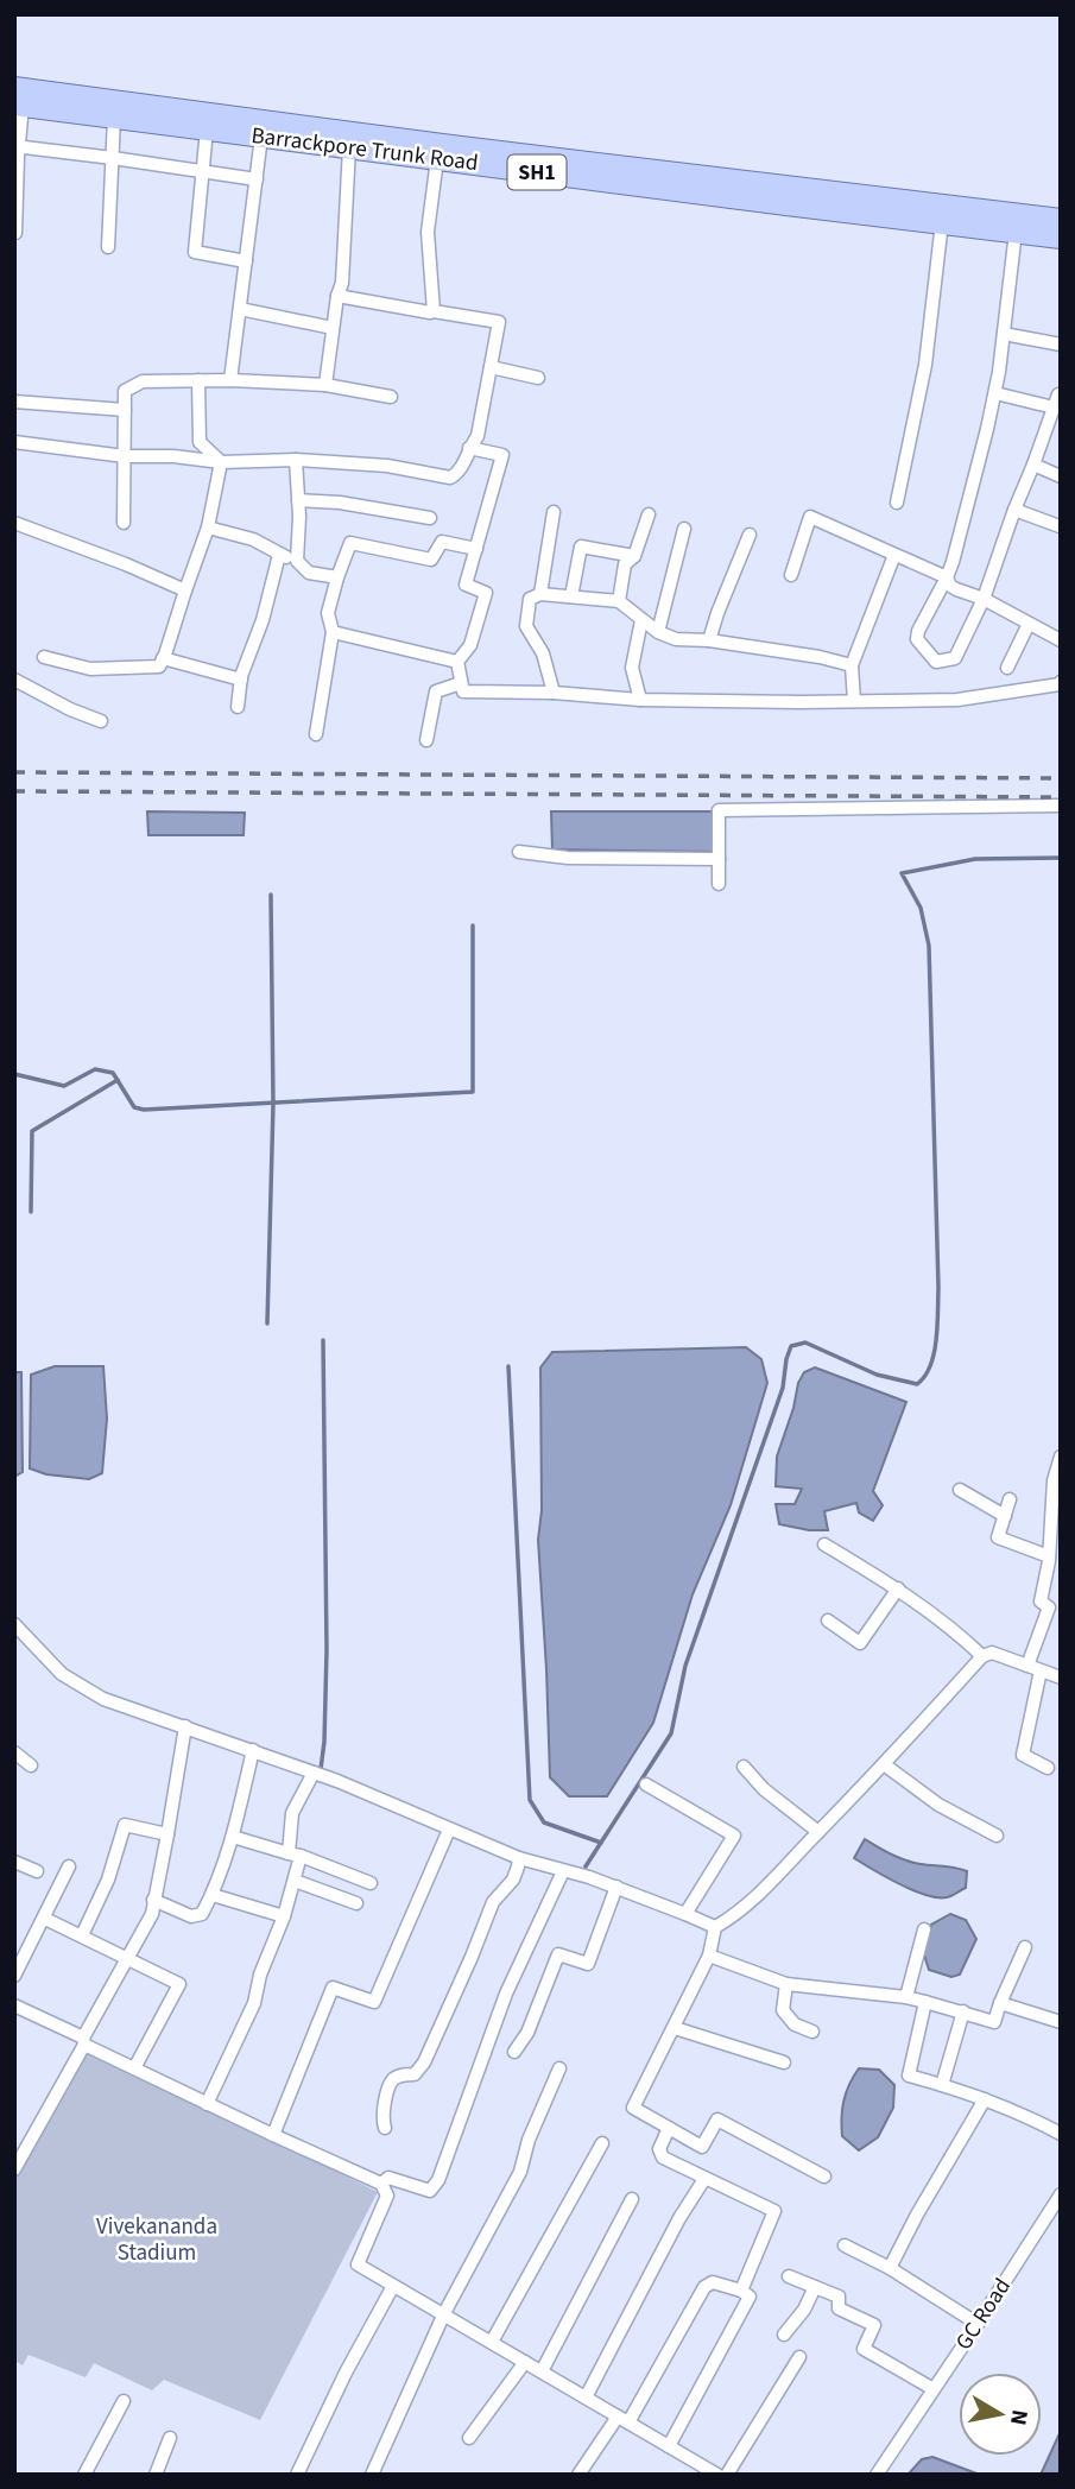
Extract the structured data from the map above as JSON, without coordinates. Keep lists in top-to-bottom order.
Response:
{
  "streets": {
    "main road": ["Barrackpore Trunk Road", "SH1"],
    "street": ["GC Road"]
  },
  "parks": ["Vivekananda Stadium"],
  "north": "right"
}
